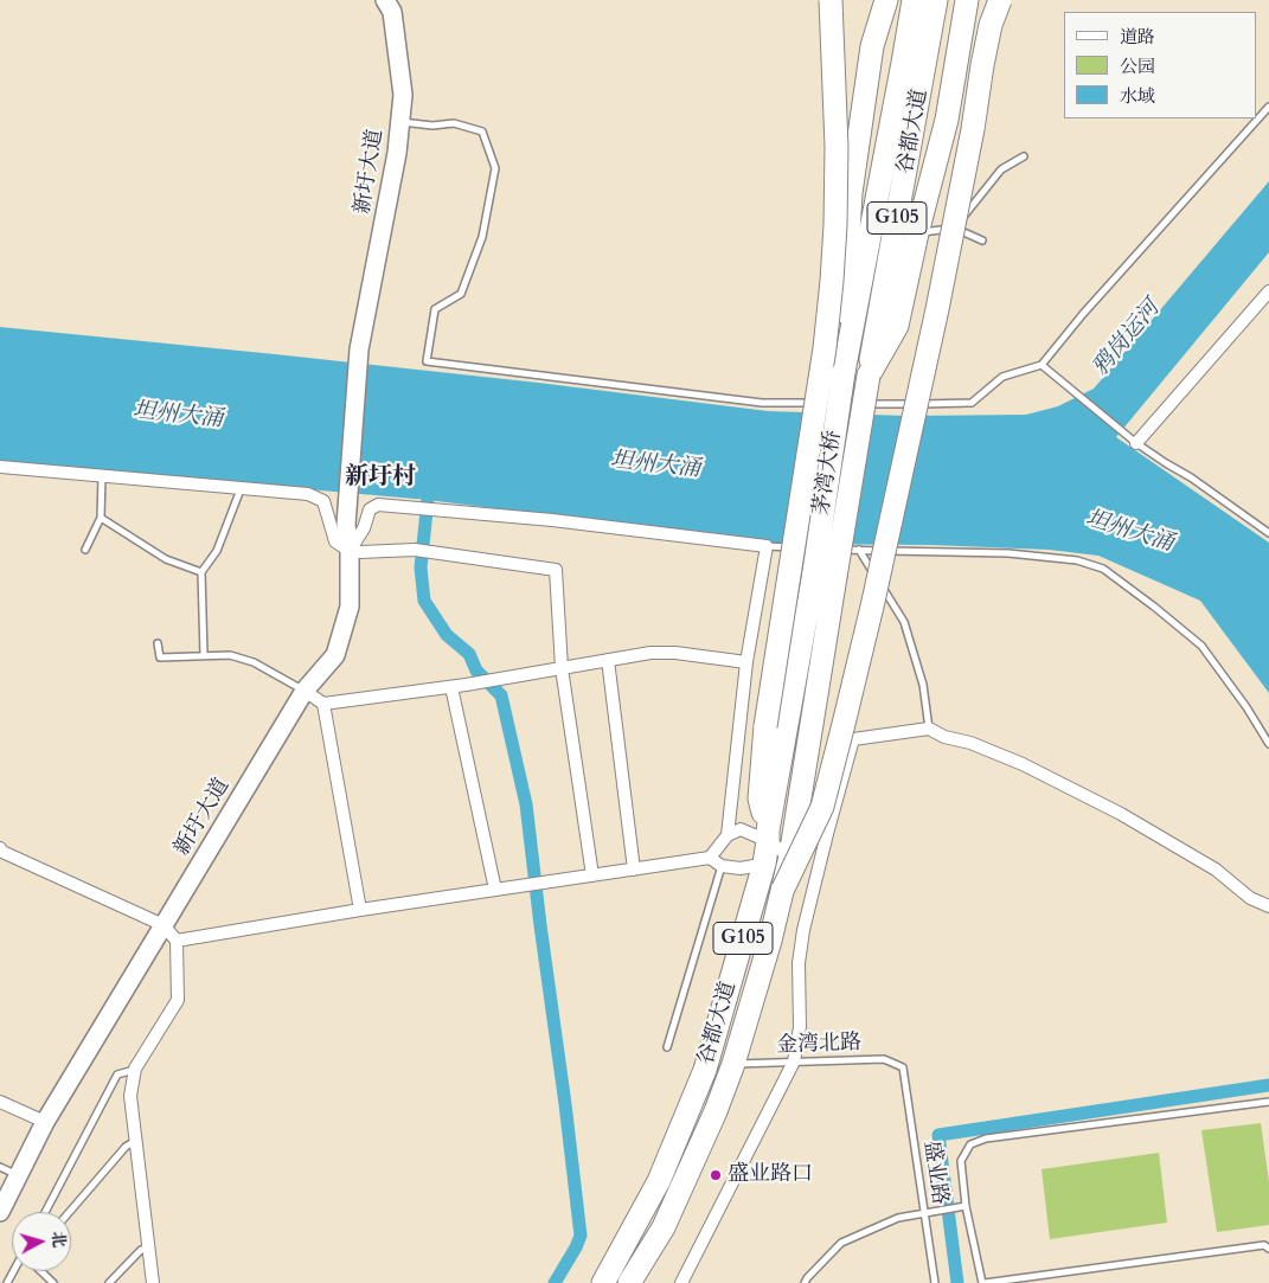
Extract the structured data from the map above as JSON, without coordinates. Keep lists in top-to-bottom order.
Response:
{
  "streets": {
    "highway": ["谷都大道", "G105", "茅湾大桥"],
    "street": ["新圩大道"],
    "lane": ["金湾北路", "盛业路"]
  },
  "crossings": [
    ["谷都大道", "茅湾大桥"],
    ["谷都大道", "金湾北路"],
    ["金湾北路", "盛业路"]
  ],
  "districts": ["新圩村"],
  "water": ["鸦岗运河", "坦州大涌"],
  "places": ["盛业路口"],
  "legend": ["道路", "公园", "水域"],
  "north": "right"
}
